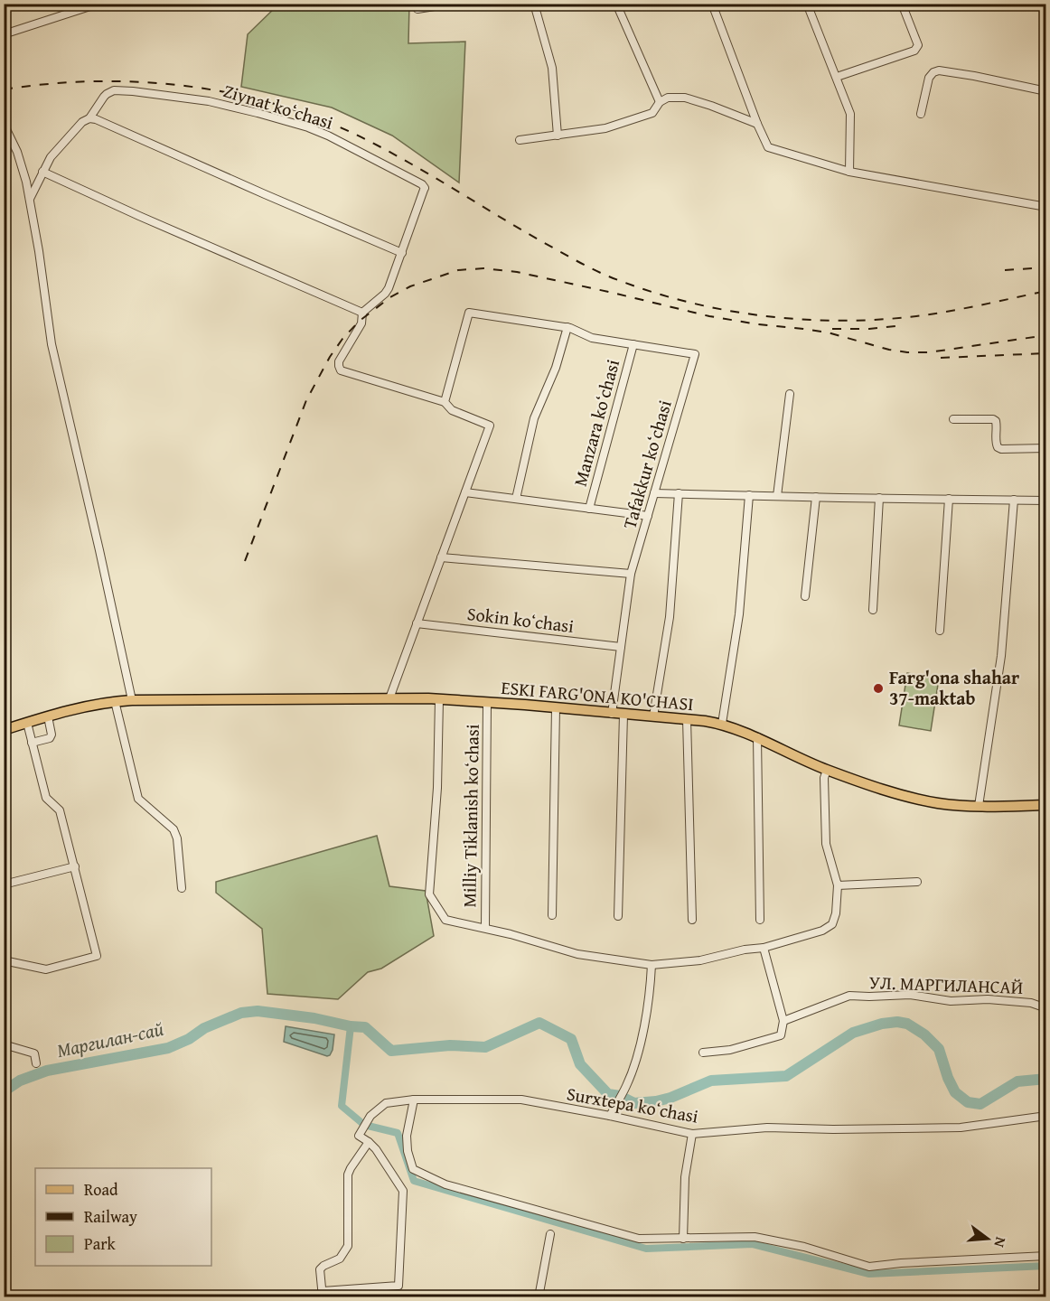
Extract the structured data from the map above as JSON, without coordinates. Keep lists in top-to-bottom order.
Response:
{
  "streets": {
    "main road": ["ESKI FARG'ONA KO'CHASI"],
    "street": [
      "Ziynat koʻchasi",
      "Manzara koʻchasi",
      "Tafakkur koʻchasi",
      "Sokin koʻchasi",
      "Milliy Tiklanish koʻchasi",
      "УЛ. МАРГИЛАНСАЙ",
      "Surxtepa koʻchasi"
    ]
  },
  "crossings": [
    ["Manzara koʻchasi", "Tafakkur koʻchasi"],
    ["Tafakkur koʻchasi", "Sokin koʻchasi"],
    ["Tafakkur koʻchasi", "ESKI FARG'ONA KO'CHASI"],
    ["ESKI FARG'ONA KO'CHASI", "Milliy Tiklanish koʻchasi"]
  ],
  "water": ["Маргилан-сай"],
  "places": ["Farg'ona shahar 37-maktab"],
  "legend": ["Road", "Railway", "Park"],
  "north": "right"
}
